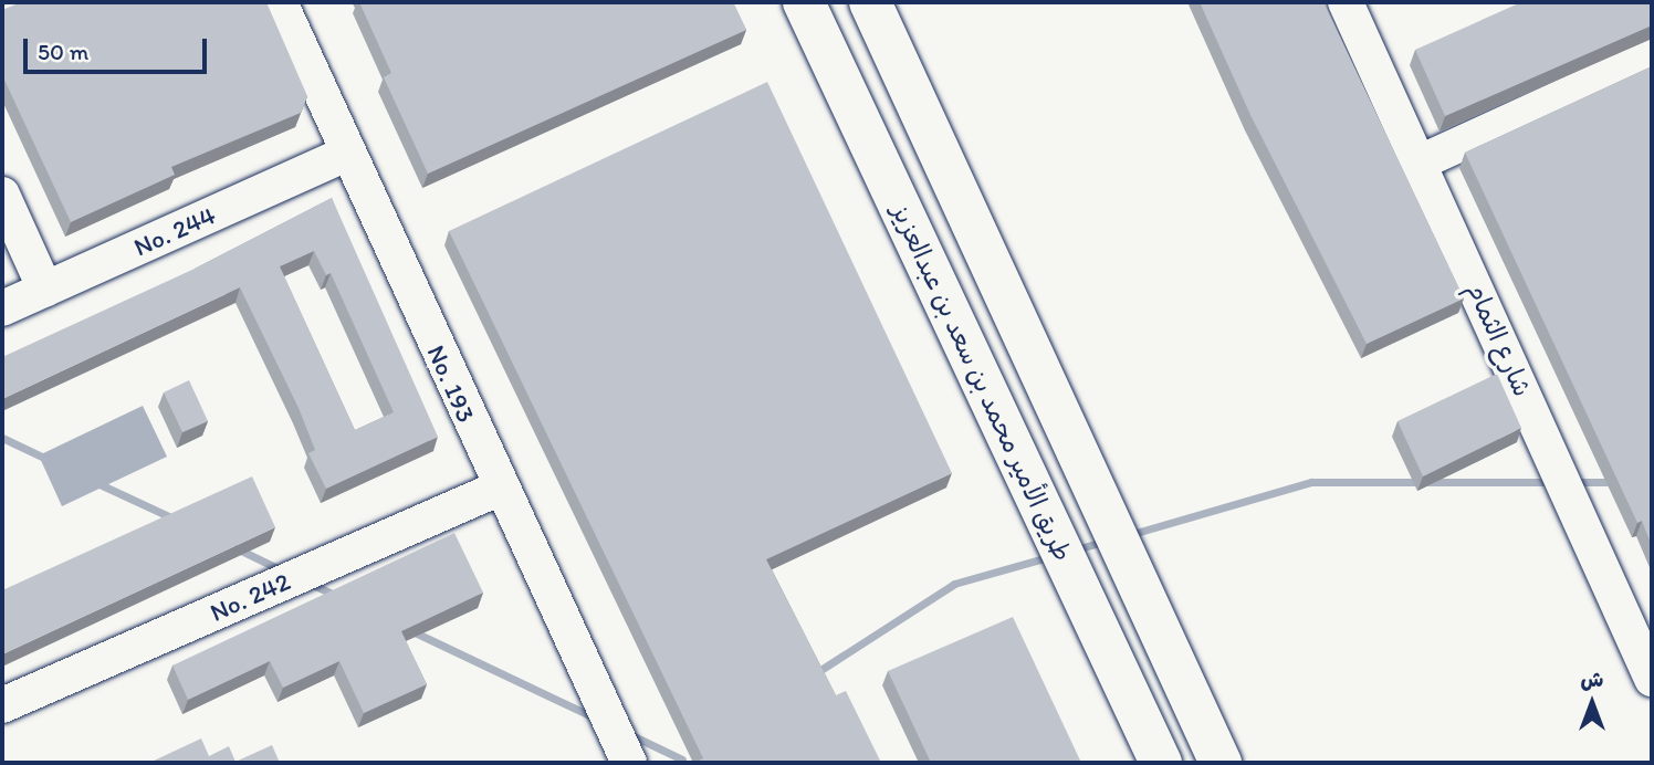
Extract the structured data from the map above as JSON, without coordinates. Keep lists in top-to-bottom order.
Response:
{
  "streets": {
    "main road": ["طريق الأمير محمد بن سعد بن عبدالعزيز"],
    "street": [
      "No. 244",
      "شارع الثمام",
      "No. 193",
      "No. 242"
    ]
  },
  "crossings": [
    ["No. 244", "No. 193"],
    ["No. 193", "No. 242"]
  ],
  "scale_bar": "50 m",
  "north": "top"
}
